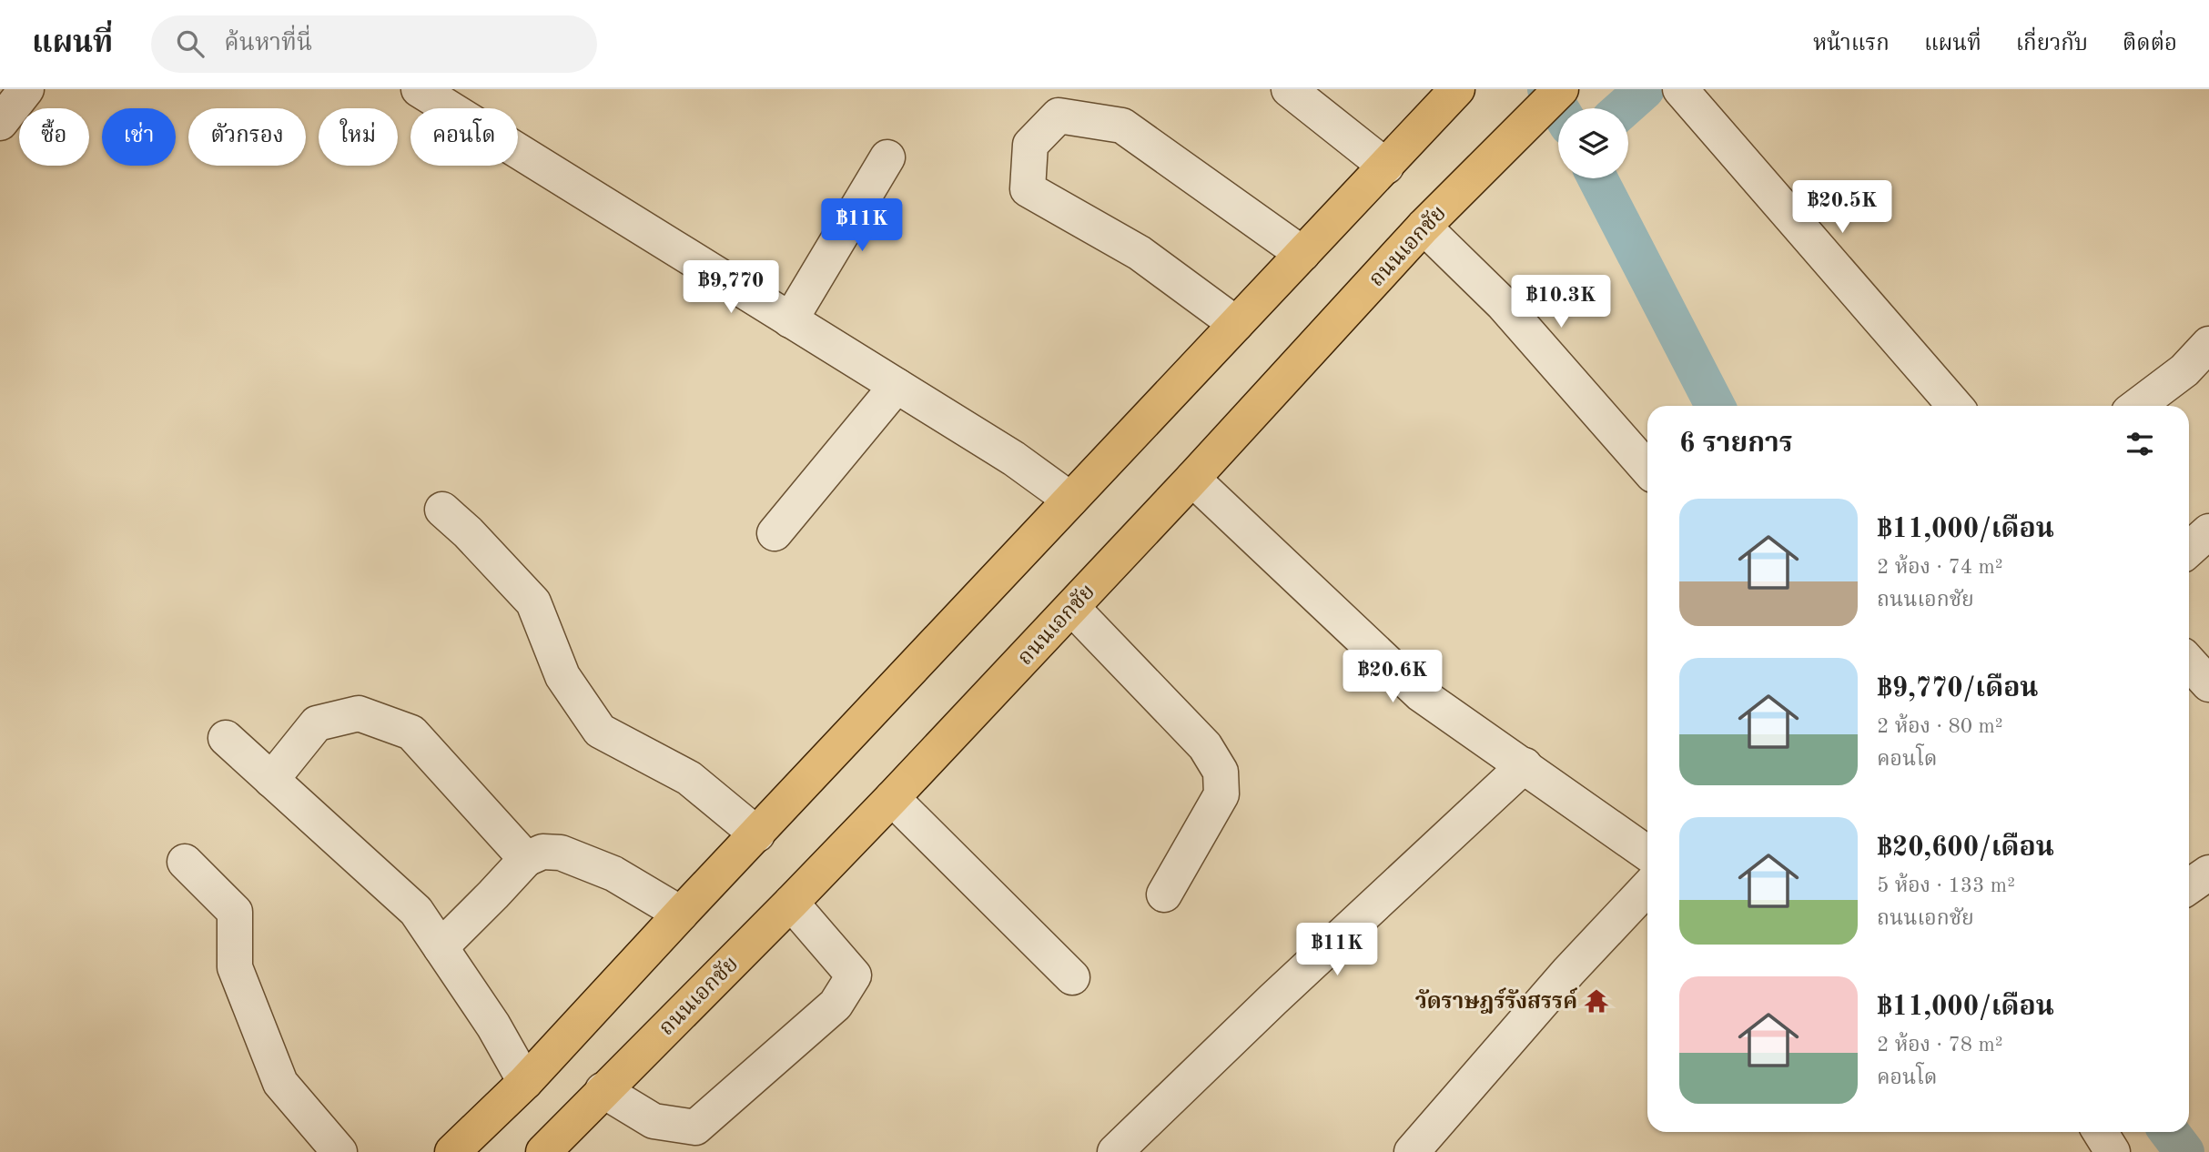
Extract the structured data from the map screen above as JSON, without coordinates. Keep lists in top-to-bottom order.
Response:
{
  "streets": {
    "main road": ["ถนนเอกชัย"]
  },
  "places": {
    "temple": ["วัดราษฎร์รังสรรค์"]
  },
  "page": {
    "header": "แผนที่",
    "search": "ค้นหาที่นี่",
    "nav": [
      "หน้าแรก",
      "แผนที่",
      "เกี่ยวกับ",
      "ติดต่อ"
    ],
    "chip": [
      "ซื้อ",
      "เช่า",
      "ตัวกรอง",
      "ใหม่",
      "คอนโด"
    ],
    "price": [
      "฿20.5K",
      "฿11K",
      "฿9,770",
      "฿10.3K",
      "฿20.6K",
      "฿11K"
    ],
    "heading": "6 รายการ",
    "list": [
      {
        "name": "฿11,000/เดือน",
        "note": "2 ห้อง · 74 m² · ถนนเอกชัย"
      },
      {
        "name": "฿9,770/เดือน",
        "note": "2 ห้อง · 80 m² · คอนโด"
      },
      {
        "name": "฿20,600/เดือน",
        "note": "5 ห้อง · 133 m² · ถนนเอกชัย"
      },
      {
        "name": "฿11,000/เดือน",
        "note": "2 ห้อง · 78 m² · คอนโด"
      }
    ]
  }
}
